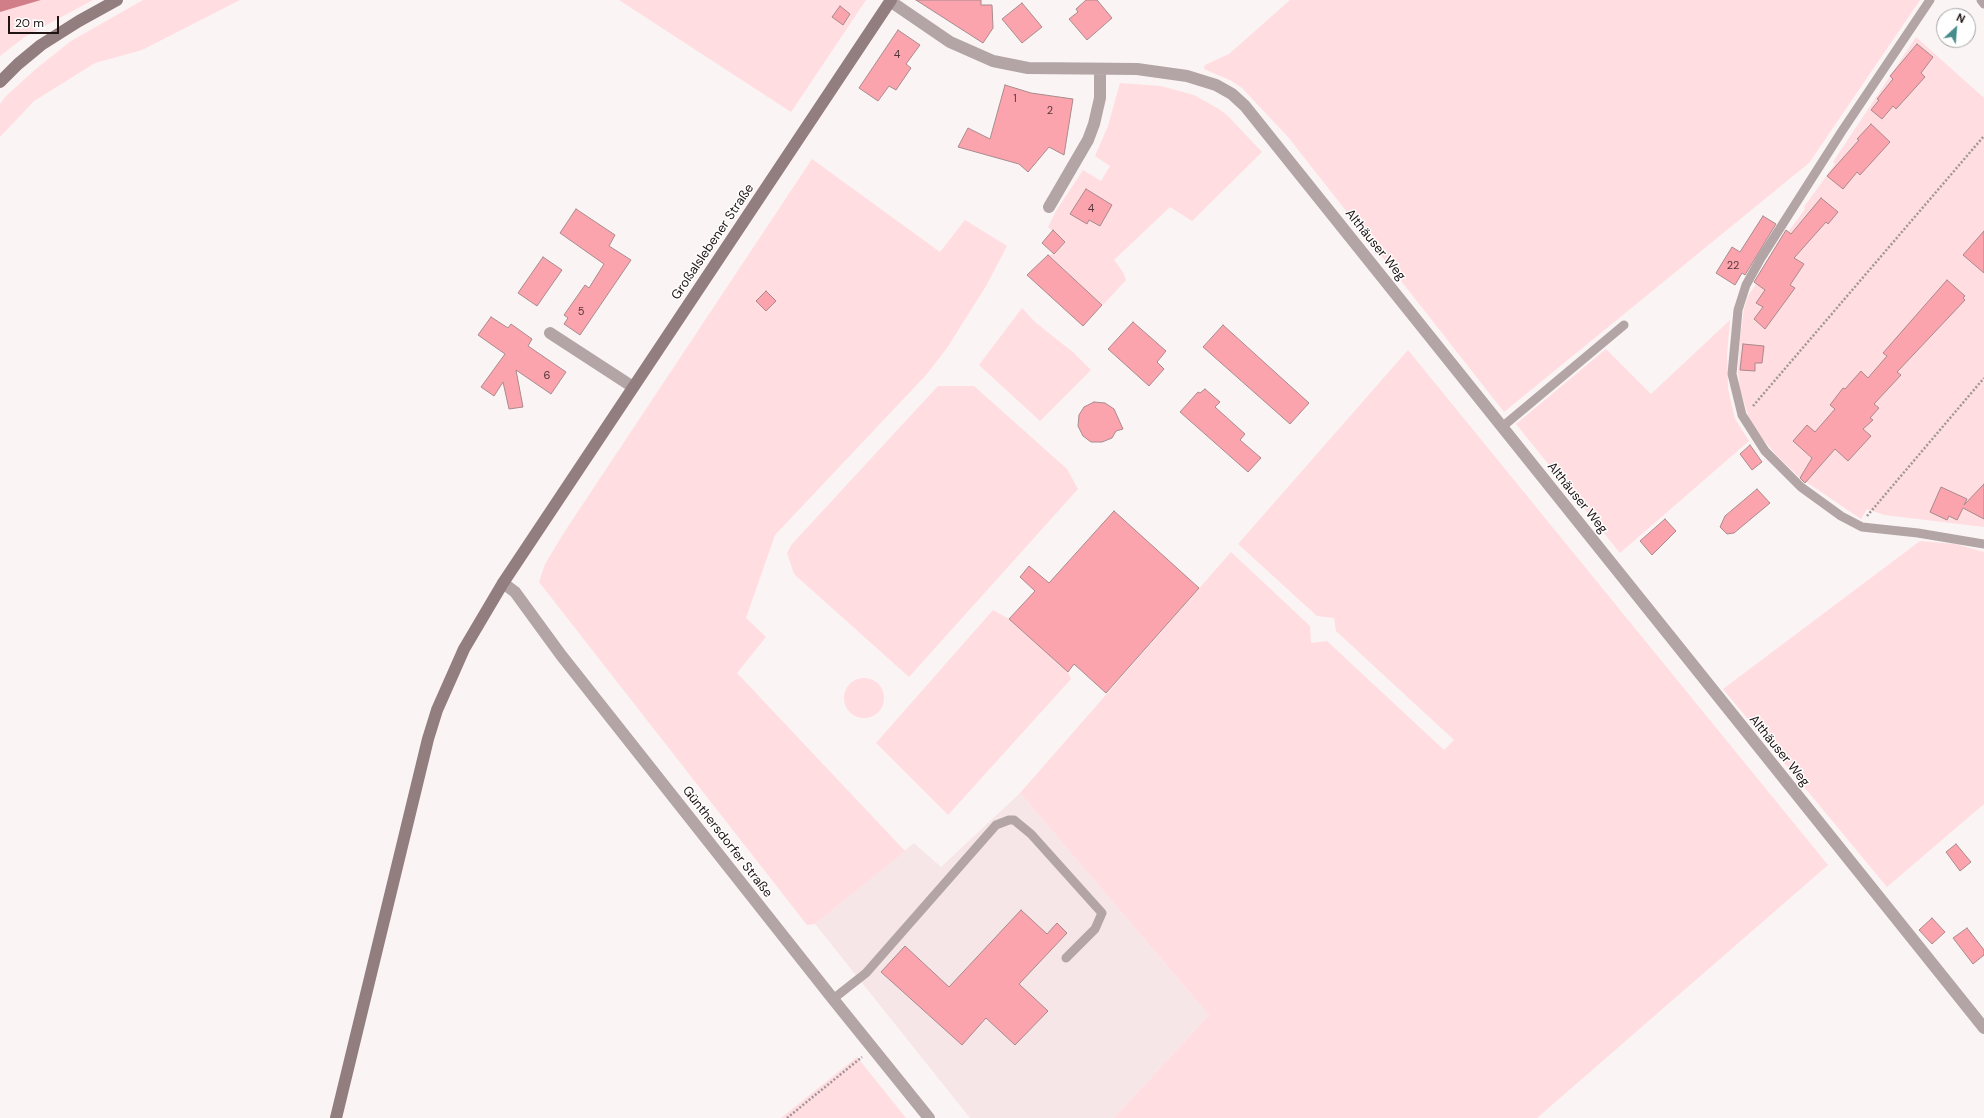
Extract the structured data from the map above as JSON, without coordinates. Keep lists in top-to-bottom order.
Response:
{
  "streets": {
    "main road": ["Großalslebener Straße"],
    "street": ["Althäuser Weg", "Günthersdorfer Straße"]
  },
  "crossings": [
    ["Großalslebener Straße", "Althäuser Weg"],
    ["Großalslebener Straße", "Günthersdorfer Straße"]
  ],
  "house_numbers": [
    "4",
    "1",
    "2",
    "4",
    "22",
    "5",
    "6"
  ],
  "scale_bar": "20 m",
  "north": "top right"
}
